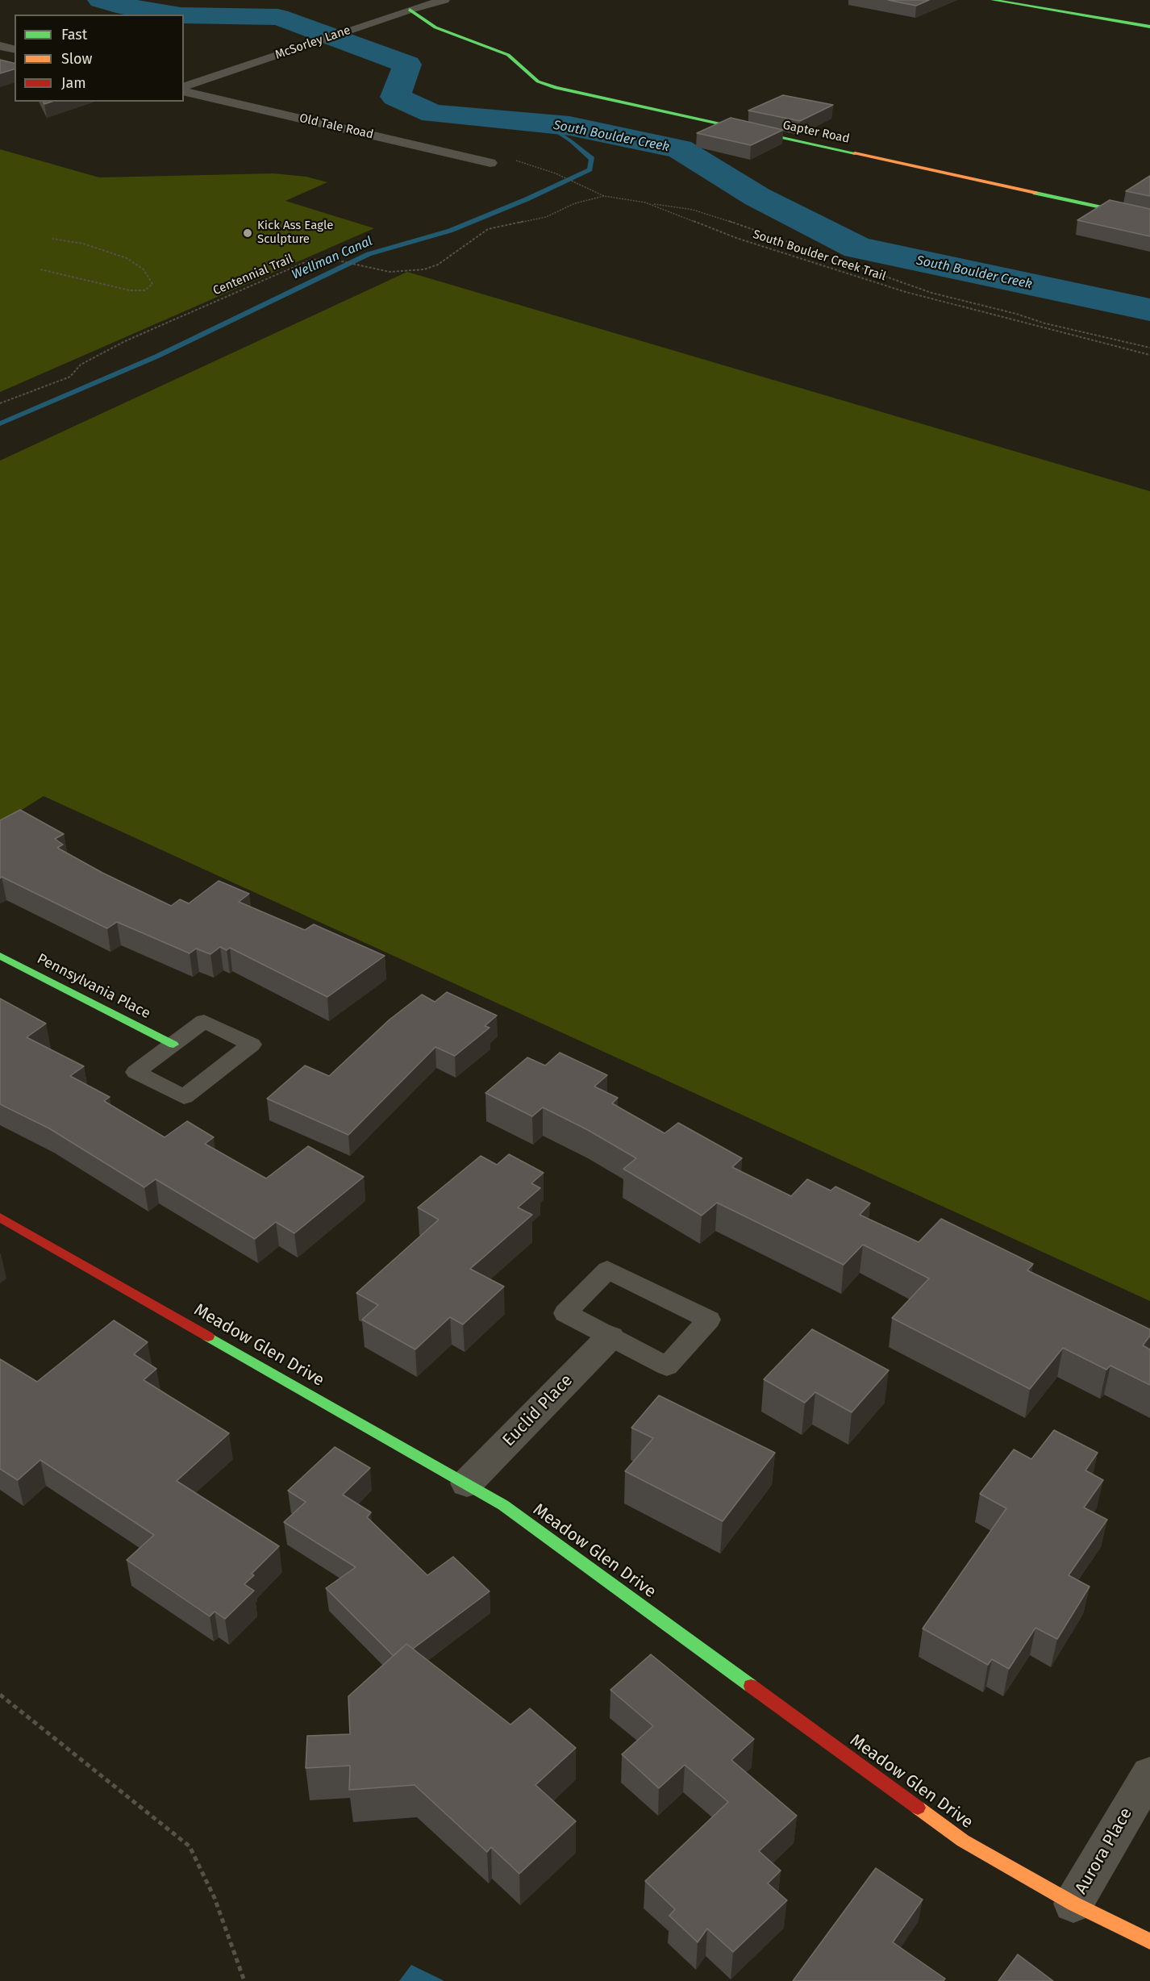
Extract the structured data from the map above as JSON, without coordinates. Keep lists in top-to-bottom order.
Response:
{
  "streets": {
    "street": [
      "McSorley Lane",
      "Old Tale Road",
      "Gapter Road",
      "Pennsylvania Place",
      "Meadow Glen Drive",
      "Euclid Place",
      "Aurora Place"
    ],
    "path": ["South Boulder Creek Trail", "Centennial Trail"]
  },
  "crossings": [
    ["McSorley Lane", "Gapter Road"],
    ["Old Tale Road", "South Boulder Creek Trail"],
    ["South Boulder Creek Trail", "Centennial Trail"],
    ["Meadow Glen Drive", "Euclid Place"],
    ["Meadow Glen Drive", "Aurora Place"]
  ],
  "water": ["South Boulder Creek", "Wellman Canal"],
  "places": ["Kick Ass Eagle Sculpture"],
  "legend": ["Fast", "Slow", "Jam"]
}
